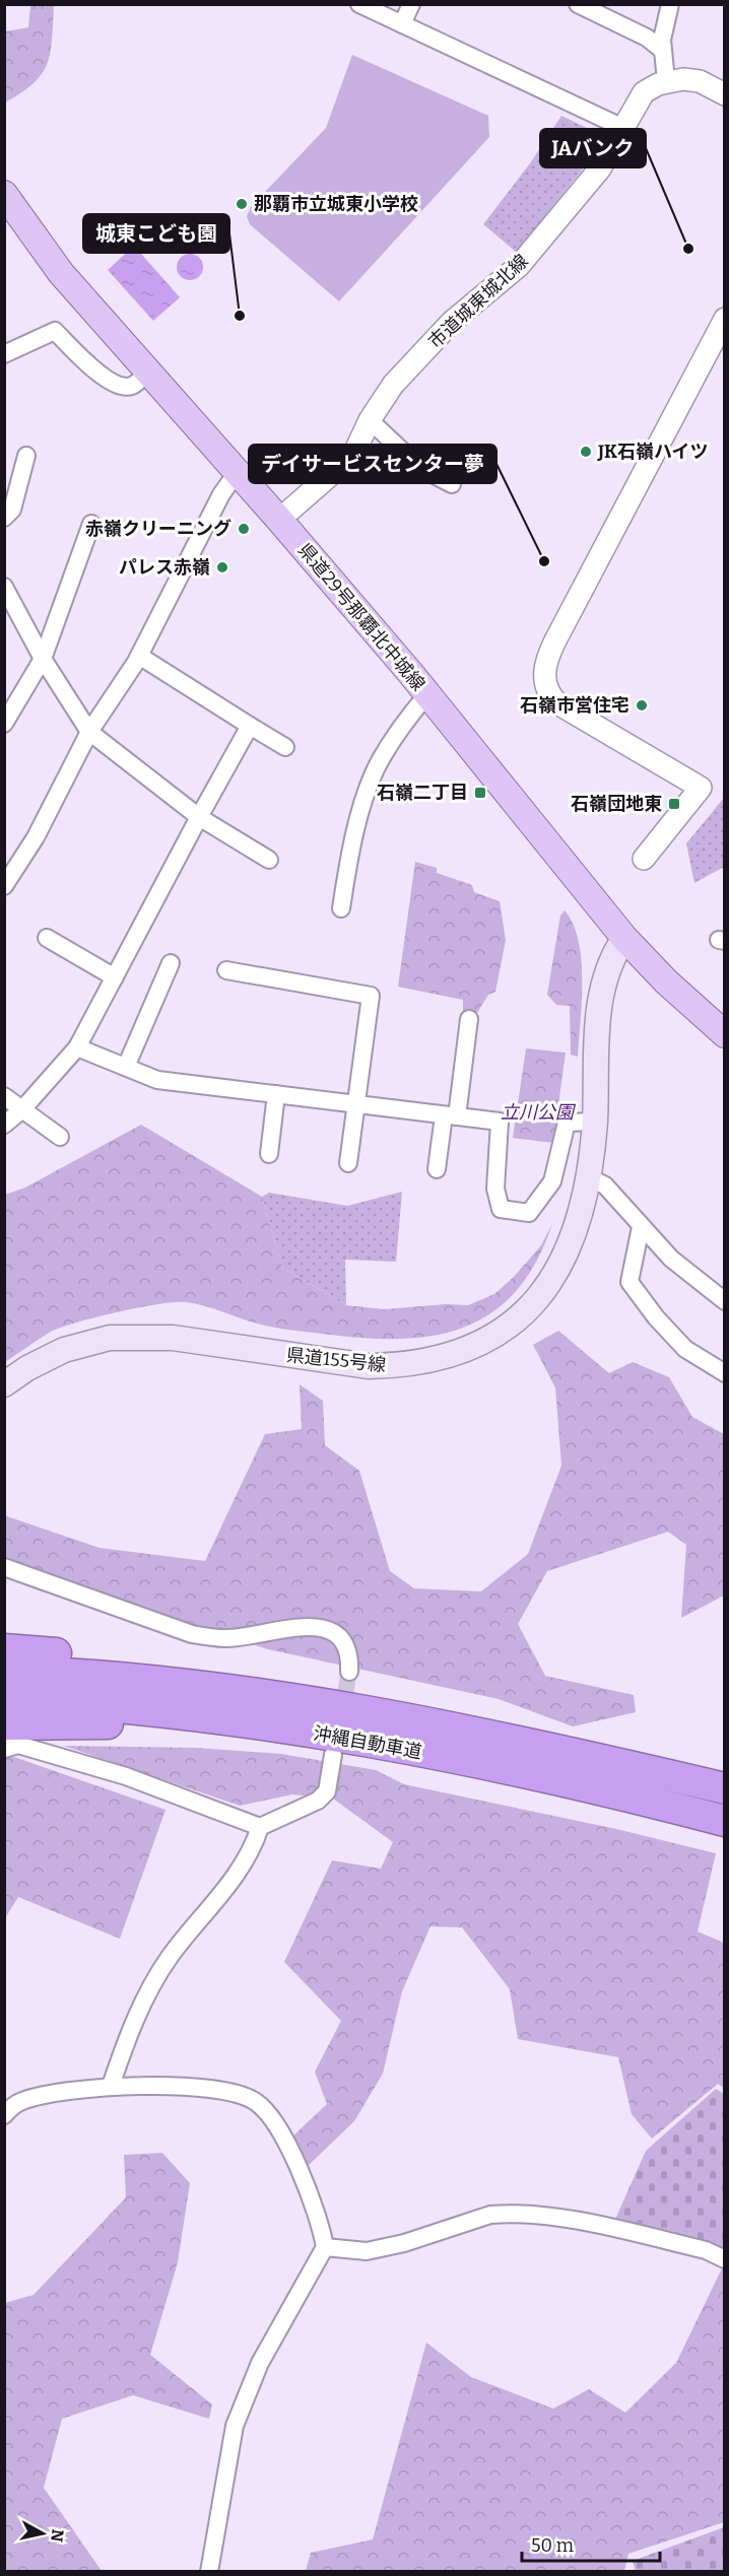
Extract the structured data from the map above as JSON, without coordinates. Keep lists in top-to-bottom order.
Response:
{
  "streets": {
    "highway": ["沖縄自動車道"],
    "main road": ["県道29号那覇北中城線", "県道155号線"],
    "street": ["市道城東城北線"]
  },
  "crossings": [
    ["市道城東城北線", "県道29号那覇北中城線"],
    ["県道29号那覇北中城線", "県道155号線"]
  ],
  "parks": ["立川公園"],
  "places": {
    "other": [
      "那覇市立城東小学校",
      "JAバンク",
      "城東こども園",
      "JK石嶺ハイツ",
      "赤嶺クリーニング",
      "デイサービスセンター夢",
      "パレス赤嶺",
      "石嶺市営住宅"
    ],
    "transit": ["石嶺二丁目", "石嶺団地東"]
  },
  "scale_bar": "50 m",
  "north": "right"
}
